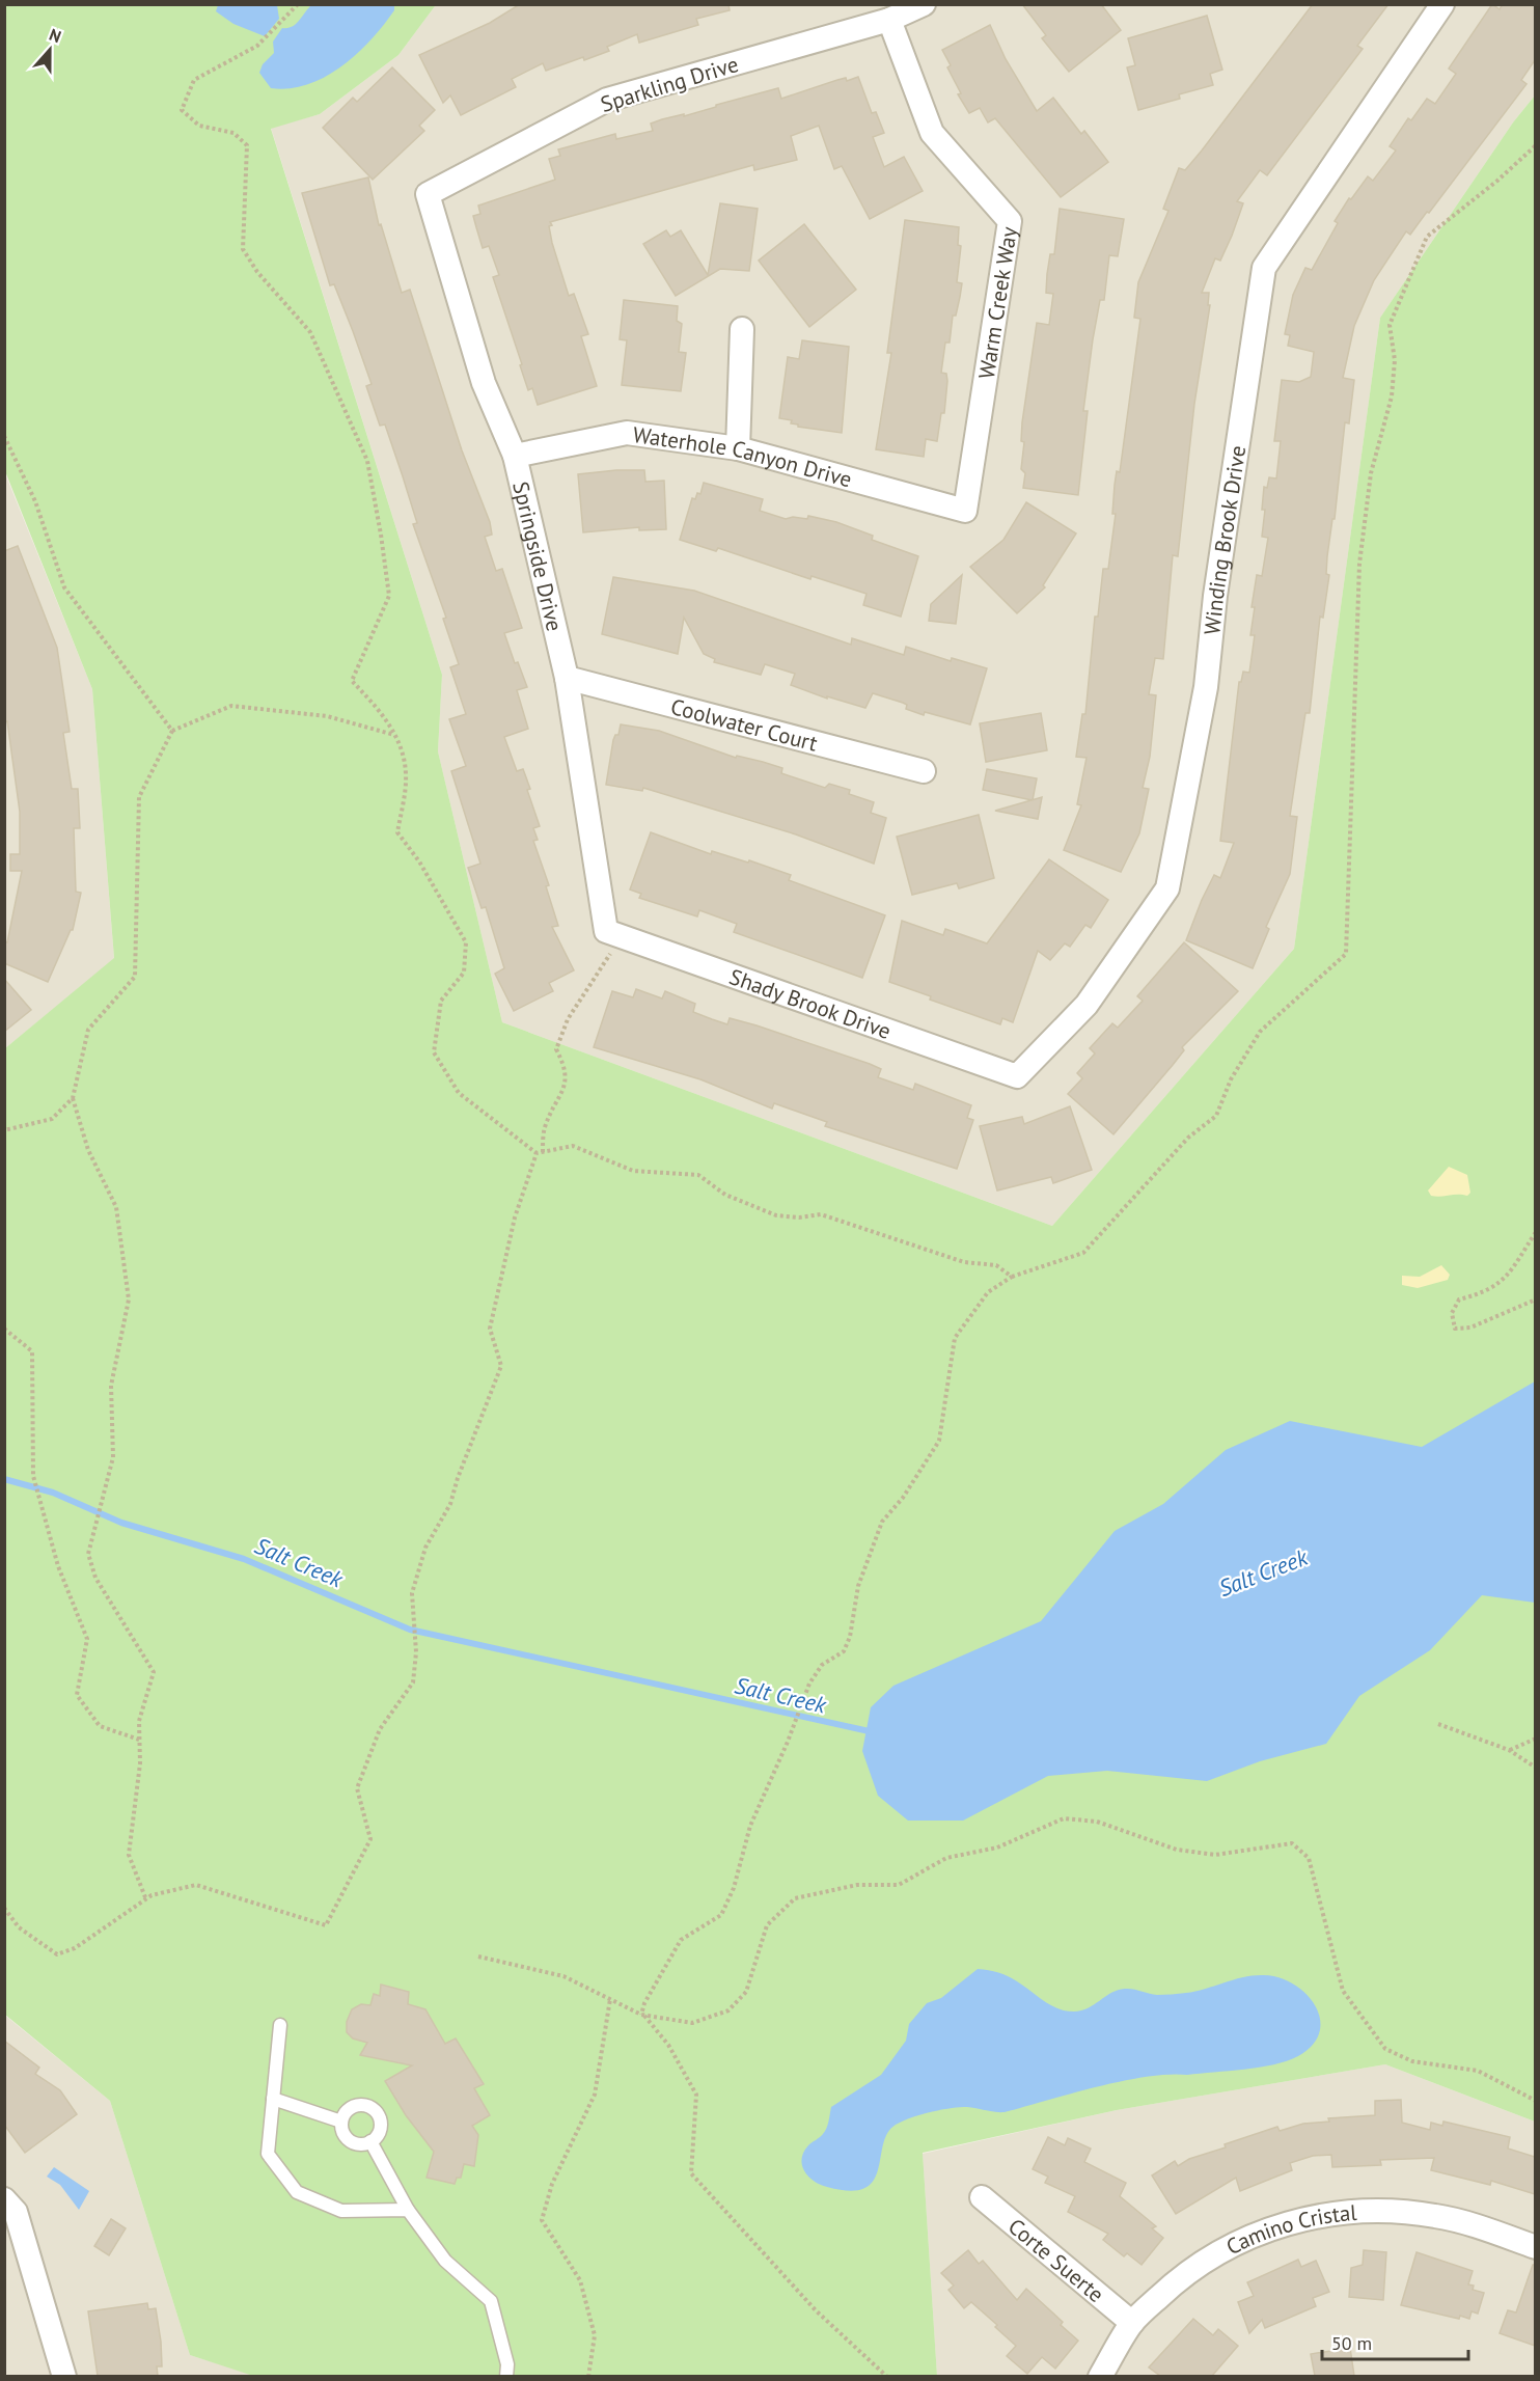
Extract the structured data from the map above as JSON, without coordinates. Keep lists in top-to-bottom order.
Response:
{
  "streets": {
    "street": [
      "Sparkling Drive",
      "Warm Creek Way",
      "Waterhole Canyon Drive",
      "Winding Brook Drive",
      "Springside Drive",
      "Coolwater Court",
      "Shady Brook Drive",
      "Camino Cristal",
      "Corte Suerte"
    ]
  },
  "crossings": [
    ["Sparkling Drive", "Warm Creek Way"],
    ["Sparkling Drive", "Springside Drive"],
    ["Warm Creek Way", "Waterhole Canyon Drive"],
    ["Waterhole Canyon Drive", "Springside Drive"],
    ["Winding Brook Drive", "Shady Brook Drive"],
    ["Springside Drive", "Coolwater Court"],
    ["Springside Drive", "Shady Brook Drive"],
    ["Camino Cristal", "Corte Suerte"]
  ],
  "water": ["Salt Creek"],
  "scale_bar": "50 m",
  "north": "top"
}
